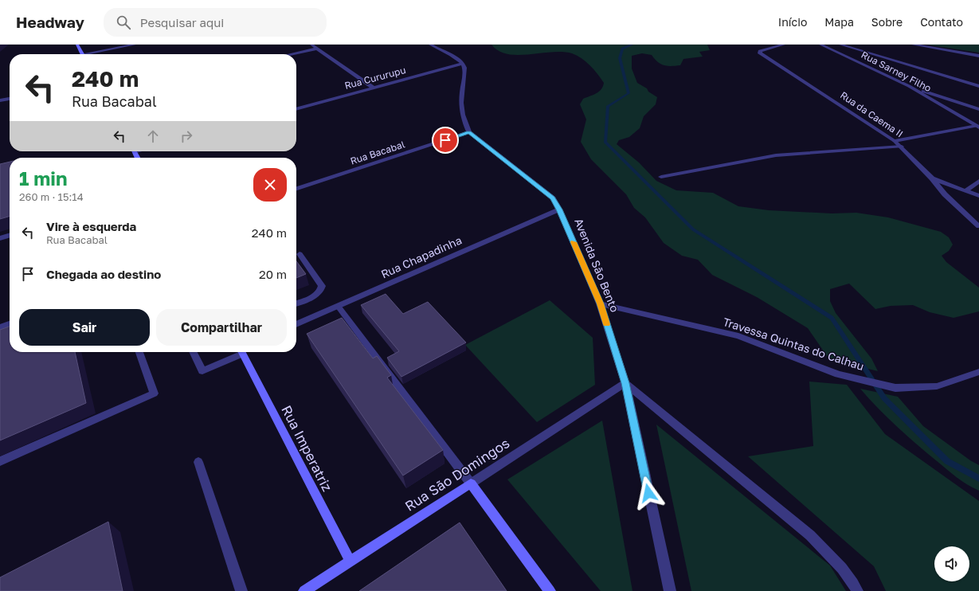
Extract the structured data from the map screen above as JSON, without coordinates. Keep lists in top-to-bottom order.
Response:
{
  "streets": {
    "street": [
      "Rua Sarney Filho",
      "Rua Cururupu",
      "Rua da Caema II",
      "Rua Bacabal",
      "Rua Chapadinha",
      "Avenida São Bento",
      "Travessa Quintas do Calhau",
      "Rua Imperatriz",
      "Rua São Domingos"
    ]
  },
  "crossings": [
    ["Rua Cururupu", "Avenida São Bento"],
    ["Rua Bacabal", "Avenida São Bento"],
    ["Rua Chapadinha", "Avenida São Bento"],
    ["Avenida São Bento", "Travessa Quintas do Calhau"],
    ["Avenida São Bento", "Rua São Domingos"],
    ["Rua Imperatriz", "Rua São Domingos"]
  ],
  "page": {
    "header": "Headway",
    "search": "Pesquisar aqui",
    "nav": [
      "Início",
      "Mapa",
      "Sobre",
      "Contato"
    ],
    "turn": ["240 m", "Rua Bacabal"],
    "heading": ["1 min", "260 m · 15:14"],
    "list": [
      {
        "name": "Vire à esquerda",
        "note": "Rua Bacabal",
        "value": "240 m"
      },
      {
        "name": "Chegada ao destino",
        "value": "20 m"
      }
    ],
    "buttons": ["Sair", "Compartilhar"]
  }
}
